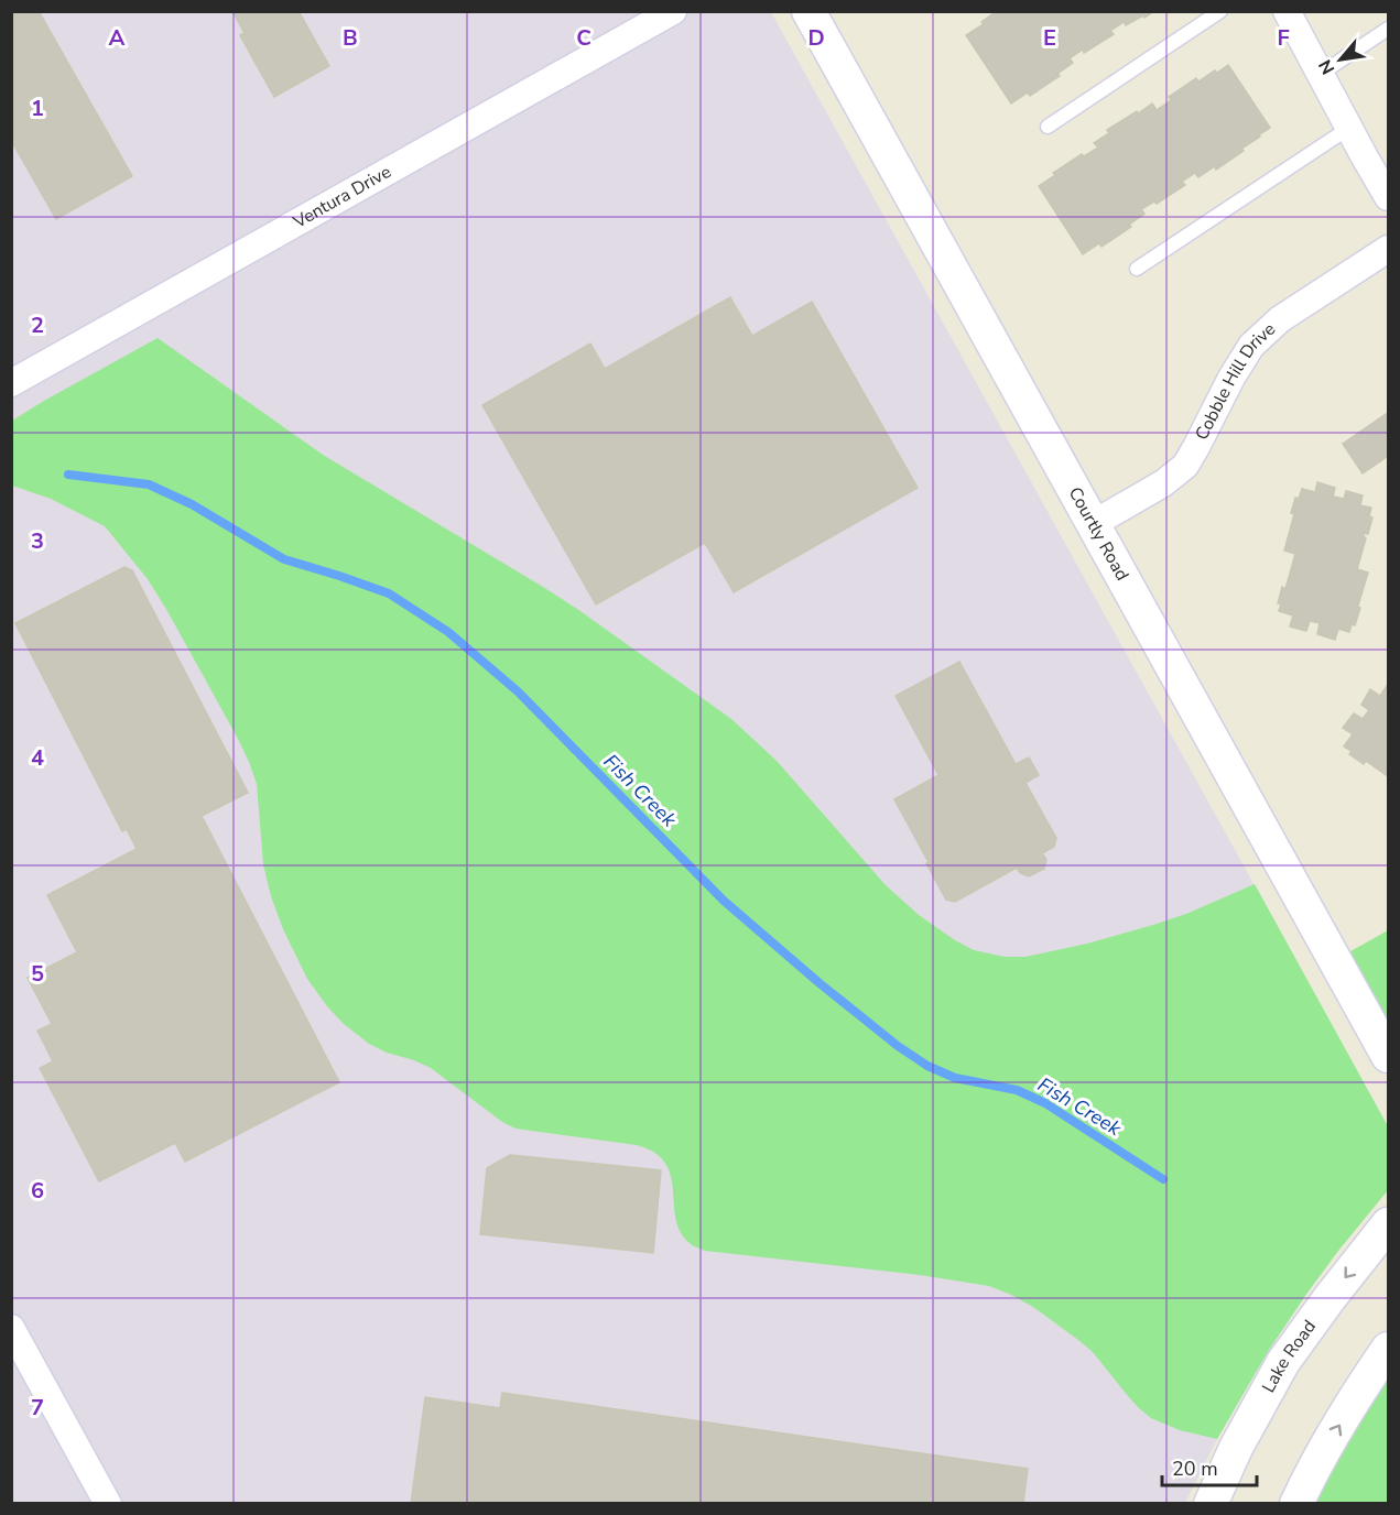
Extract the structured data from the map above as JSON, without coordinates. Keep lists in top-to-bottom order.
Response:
{
  "streets": {
    "street": [
      "Ventura Drive",
      "Cobble Hill Drive",
      "Courtly Road",
      "Lake Road"
    ]
  },
  "crossings": [
    ["Cobble Hill Drive", "Courtly Road"]
  ],
  "water": ["Fish Creek"],
  "scale_bar": "20 m",
  "north": "bottom left",
  "grid": {
    "columns": [
      "A",
      "B",
      "C",
      "D",
      "E",
      "F"
    ],
    "rows": [
      "1",
      "2",
      "3",
      "4",
      "5",
      "6",
      "7"
    ]
  }
}
